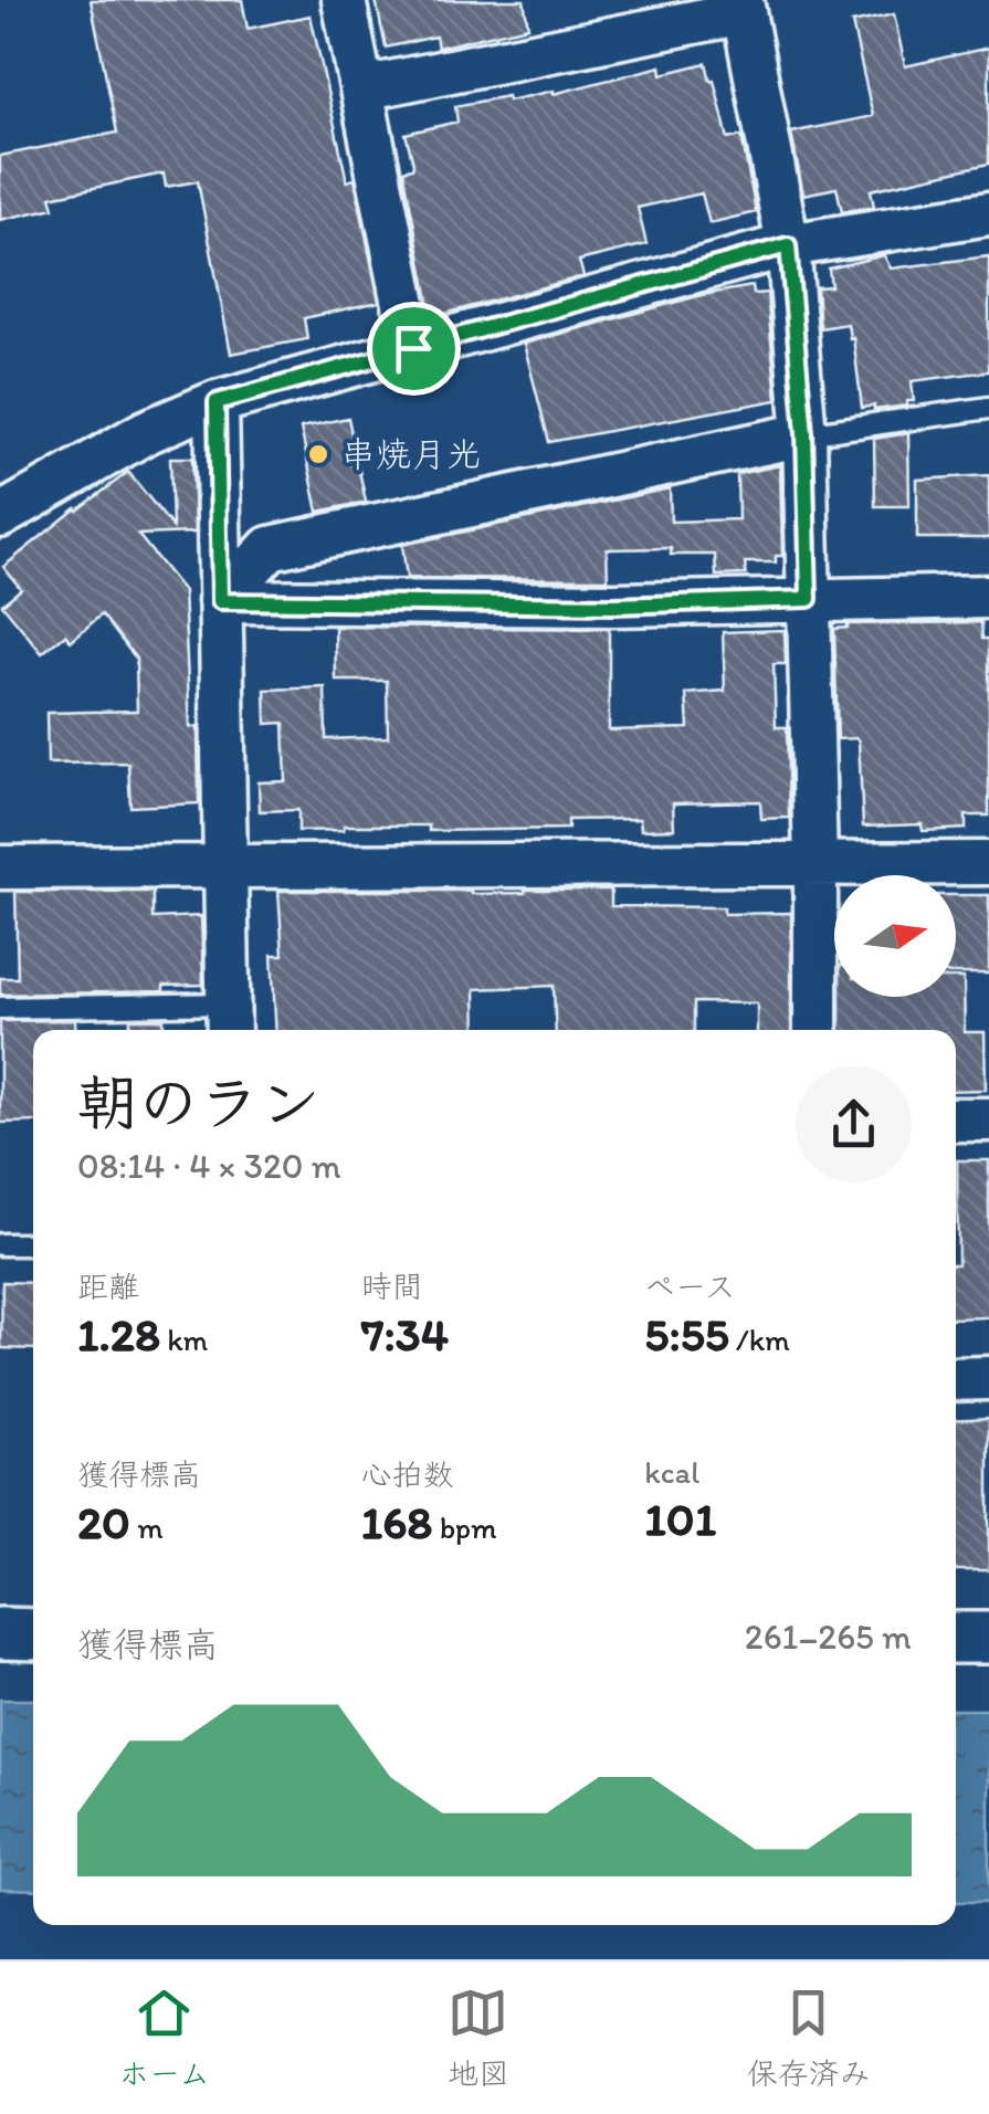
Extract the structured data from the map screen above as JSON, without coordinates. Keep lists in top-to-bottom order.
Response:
{
  "places": ["串焼月光"],
  "north": "right",
  "page": {
    "heading": ["朝のラン", "08:14 · 4 × 320 m"],
    "stats": [
      ["距離", "1.28 km"],
      ["時間", "7:34"],
      ["ペース", "5:55 /km"],
      ["獲得標高", "20 m"],
      ["心拍数", "168 bpm"],
      ["kcal", "101"]
    ],
    "chart": ["獲得標高", "261–265 m"],
    "tabs": ["ホーム", "地図", "保存済み"]
  }
}
